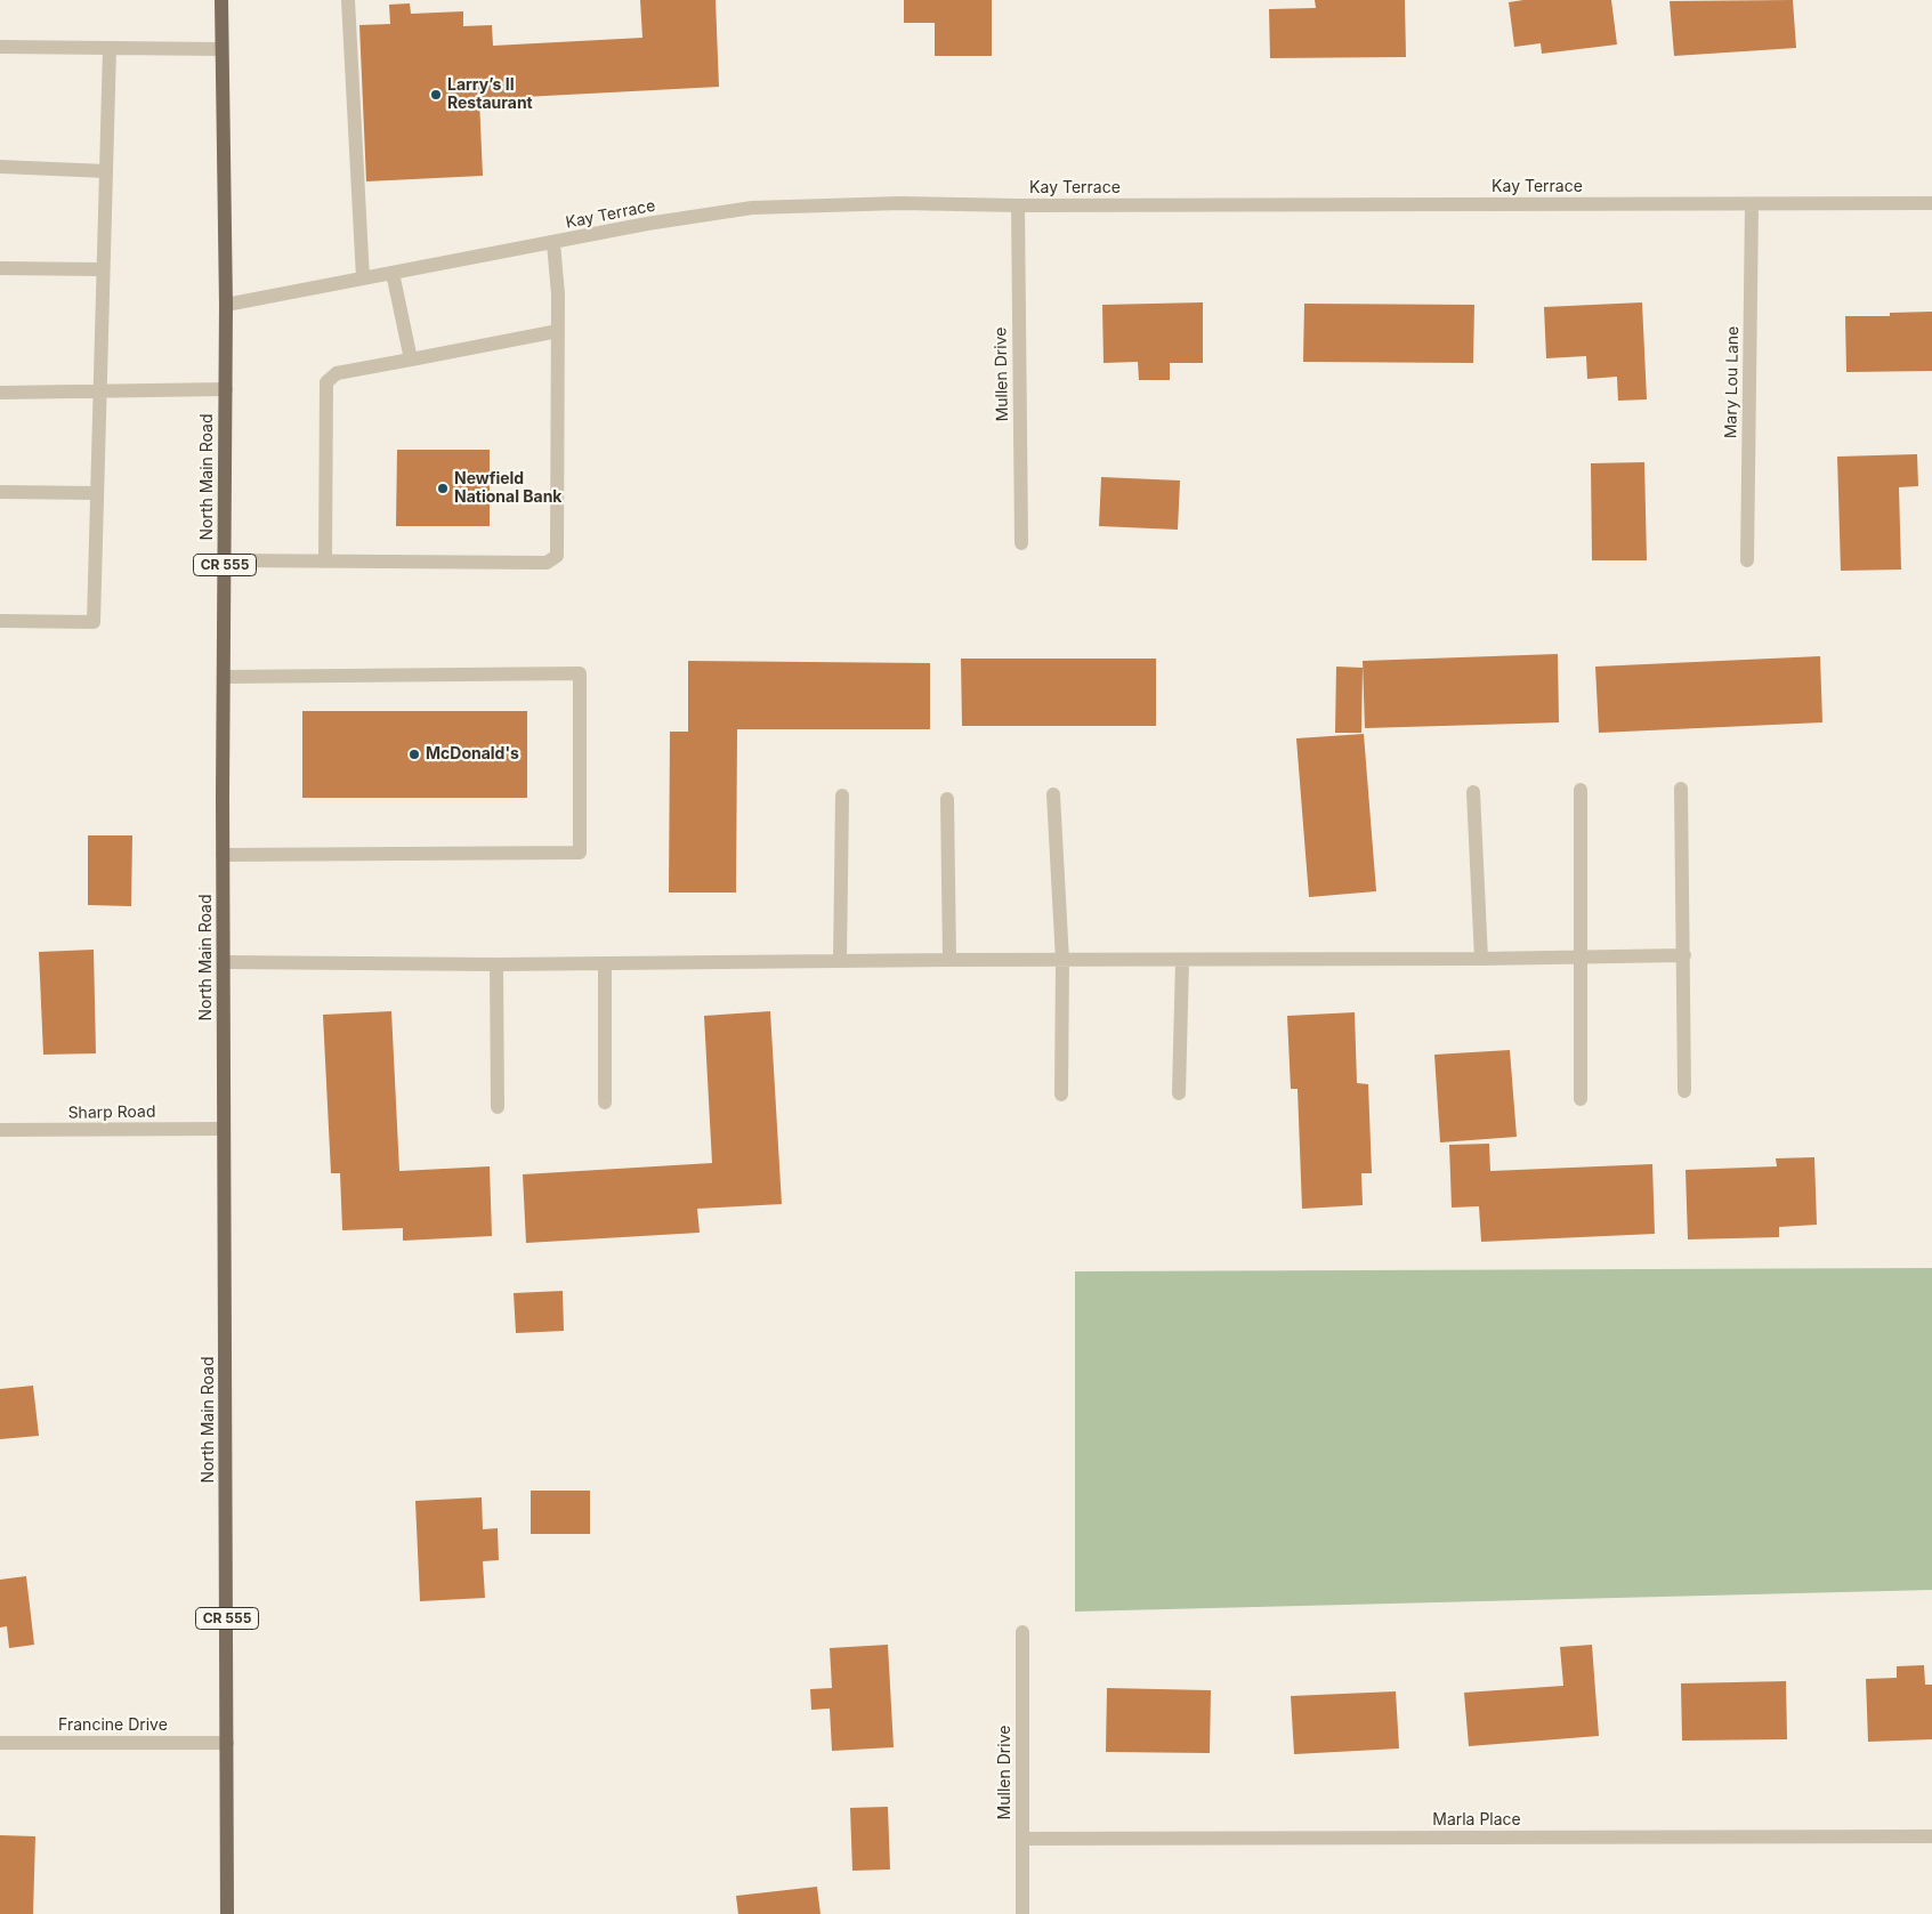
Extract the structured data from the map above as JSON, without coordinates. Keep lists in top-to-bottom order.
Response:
{
  "streets": {
    "main road": ["North Main Road", "CR 555"],
    "street": [
      "Kay Terrace",
      "Mullen Drive",
      "Mary Lou Lane",
      "Sharp Road",
      "Francine Drive",
      "Marla Place"
    ]
  },
  "crossings": [
    ["Kay Terrace", "Mullen Drive"],
    ["Kay Terrace", "Mary Lou Lane"],
    ["Kay Terrace", "North Main Road"],
    ["Mullen Drive", "Marla Place"],
    ["North Main Road", "Sharp Road"],
    ["North Main Road", "Francine Drive"]
  ],
  "places": ["Larry’s II Restaurant", "Newfield National Bank", "McDonald's"]
}
